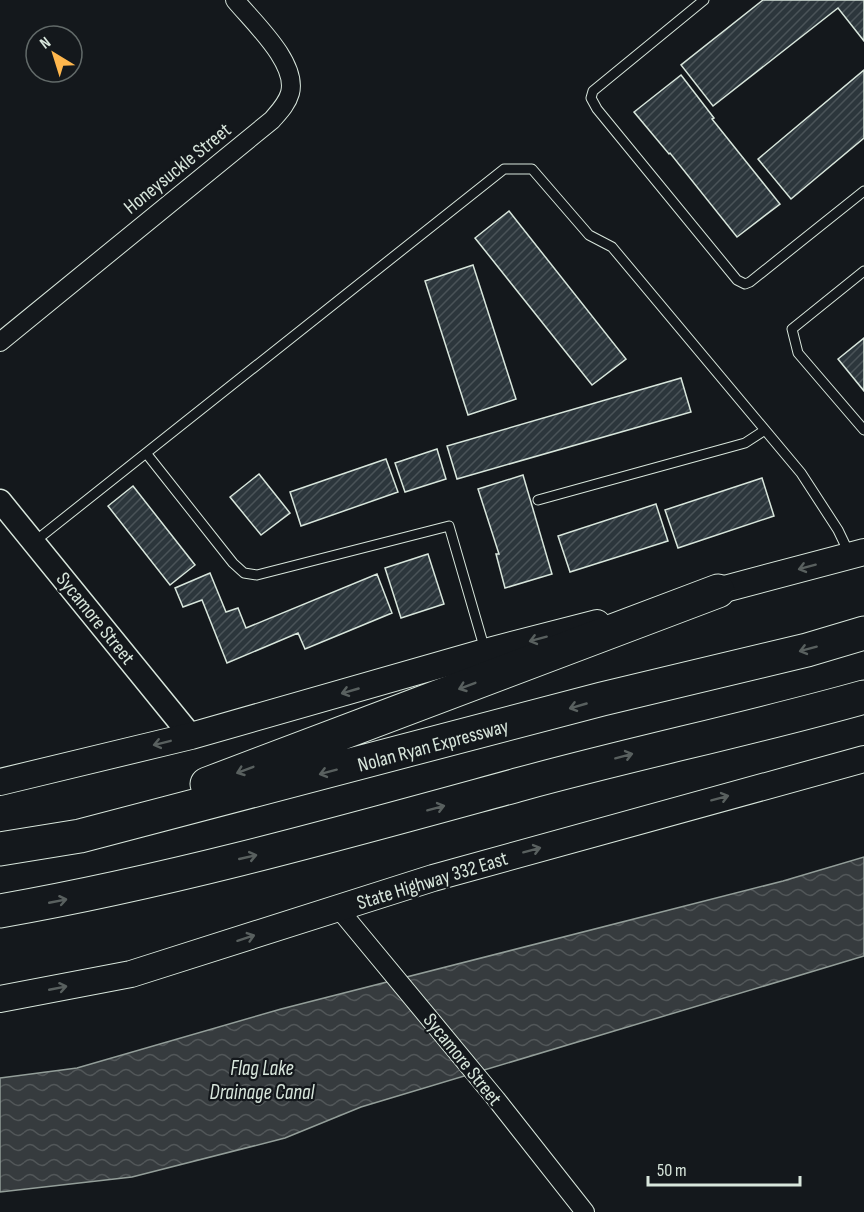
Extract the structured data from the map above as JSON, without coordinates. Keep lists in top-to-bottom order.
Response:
{
  "streets": {
    "highway": ["Nolan Ryan Expressway"],
    "main road": ["State Highway 332 East"],
    "street": ["Honeysuckle Street", "Sycamore Street"]
  },
  "crossings": [
    ["Sycamore Street", "State Highway 332 East"]
  ],
  "water": ["Flag Lake Drainage Canal"],
  "scale_bar": "50 m",
  "north": "top left"
}
